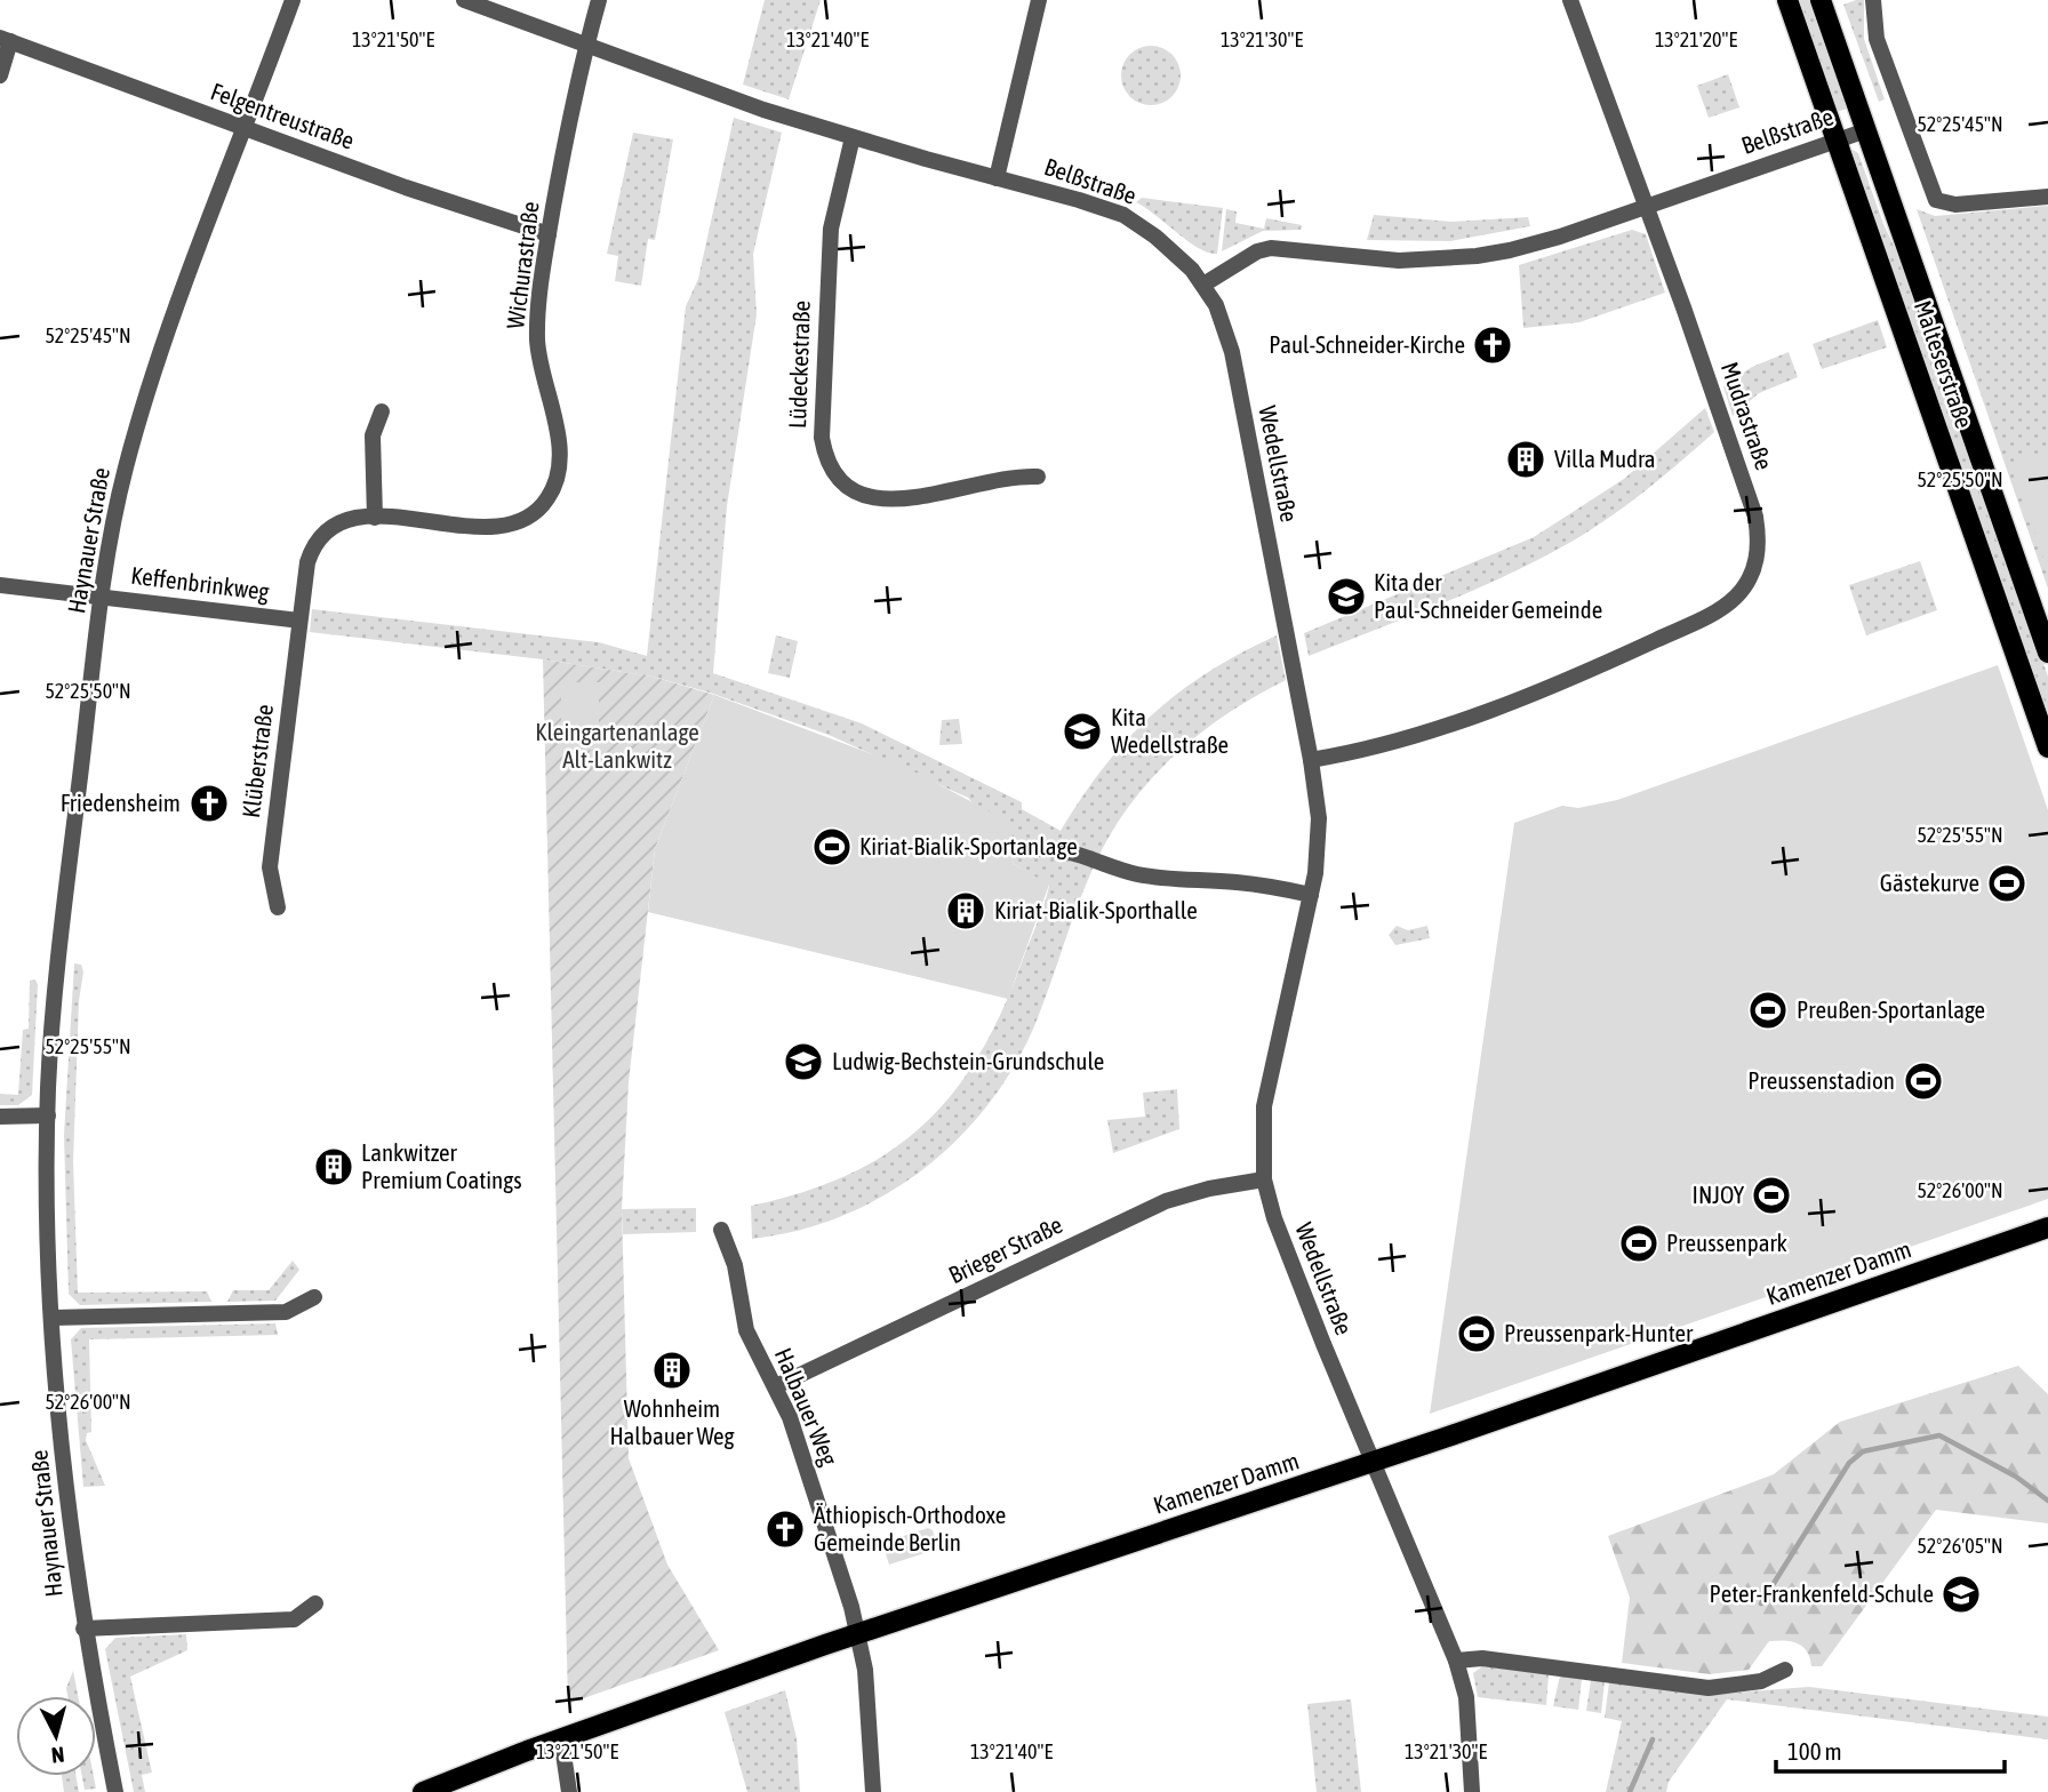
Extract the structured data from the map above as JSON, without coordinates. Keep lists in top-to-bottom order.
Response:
{
  "streets": {
    "main road": ["Malteserstraße", "Kamenzer Damm"],
    "street": [
      "Felgentreustraße",
      "Belßstraße",
      "Wichurastraße",
      "Lüdeckestraße",
      "Mudrastraße",
      "Wedellstraße",
      "Haynauer Straße",
      "Keffenbrinkweg",
      "Klüberstraße",
      "Brieger Straße",
      "Halbauer Weg"
    ]
  },
  "crossings": [
    ["Felgentreustraße", "Wichurastraße"],
    ["Felgentreustraße", "Haynauer Straße"],
    ["Belßstraße", "Wichurastraße"],
    ["Belßstraße", "Lüdeckestraße"],
    ["Belßstraße", "Malteserstraße"],
    ["Belßstraße", "Mudrastraße"],
    ["Belßstraße", "Wedellstraße"],
    ["Wichurastraße", "Keffenbrinkweg"],
    ["Wichurastraße", "Klüberstraße"],
    ["Mudrastraße", "Wedellstraße"],
    ["Wedellstraße", "Brieger Straße"],
    ["Wedellstraße", "Kamenzer Damm"],
    ["Haynauer Straße", "Keffenbrinkweg"],
    ["Keffenbrinkweg", "Klüberstraße"],
    ["Brieger Straße", "Halbauer Weg"],
    ["Kamenzer Damm", "Halbauer Weg"]
  ],
  "parks": ["Kleingartenanlage Alt-Lankwitz"],
  "places": {
    "church": ["Paul-Schneider-Kirche", "Friedensheim", "Äthiopisch-Orthodoxe Gemeinde Berlin"],
    "building": [
      "Villa Mudra",
      "Kiriat-Bialik-Sporthalle",
      "Lankwitzer Premium Coatings",
      "Wohnheim Halbauer Weg"
    ],
    "school or university": [
      "Kita der Paul-Schneider Gemeinde",
      "Kita Wedellstraße",
      "Ludwig-Bechstein-Grundschule",
      "Peter-Frankenfeld-Schule"
    ],
    "sports": [
      "Kiriat-Bialik-Sportanlage",
      "Gästekurve",
      "Preußen-Sportanlage",
      "Preussenstadion",
      "INJOY",
      "Preussenpark",
      "Preussenpark-Hunter"
    ]
  },
  "scale_bar": "100 m",
  "north": "bottom",
  "coordinates": [
    "13°21'50\"E",
    "13°21'40\"E",
    "13°21'30\"E",
    "13°21'20\"E",
    "52°25'45\"N",
    "52°25'50\"N",
    "52°25'55\"N",
    "52°26'00\"N",
    "52°26'05\"N"
  ]
}
